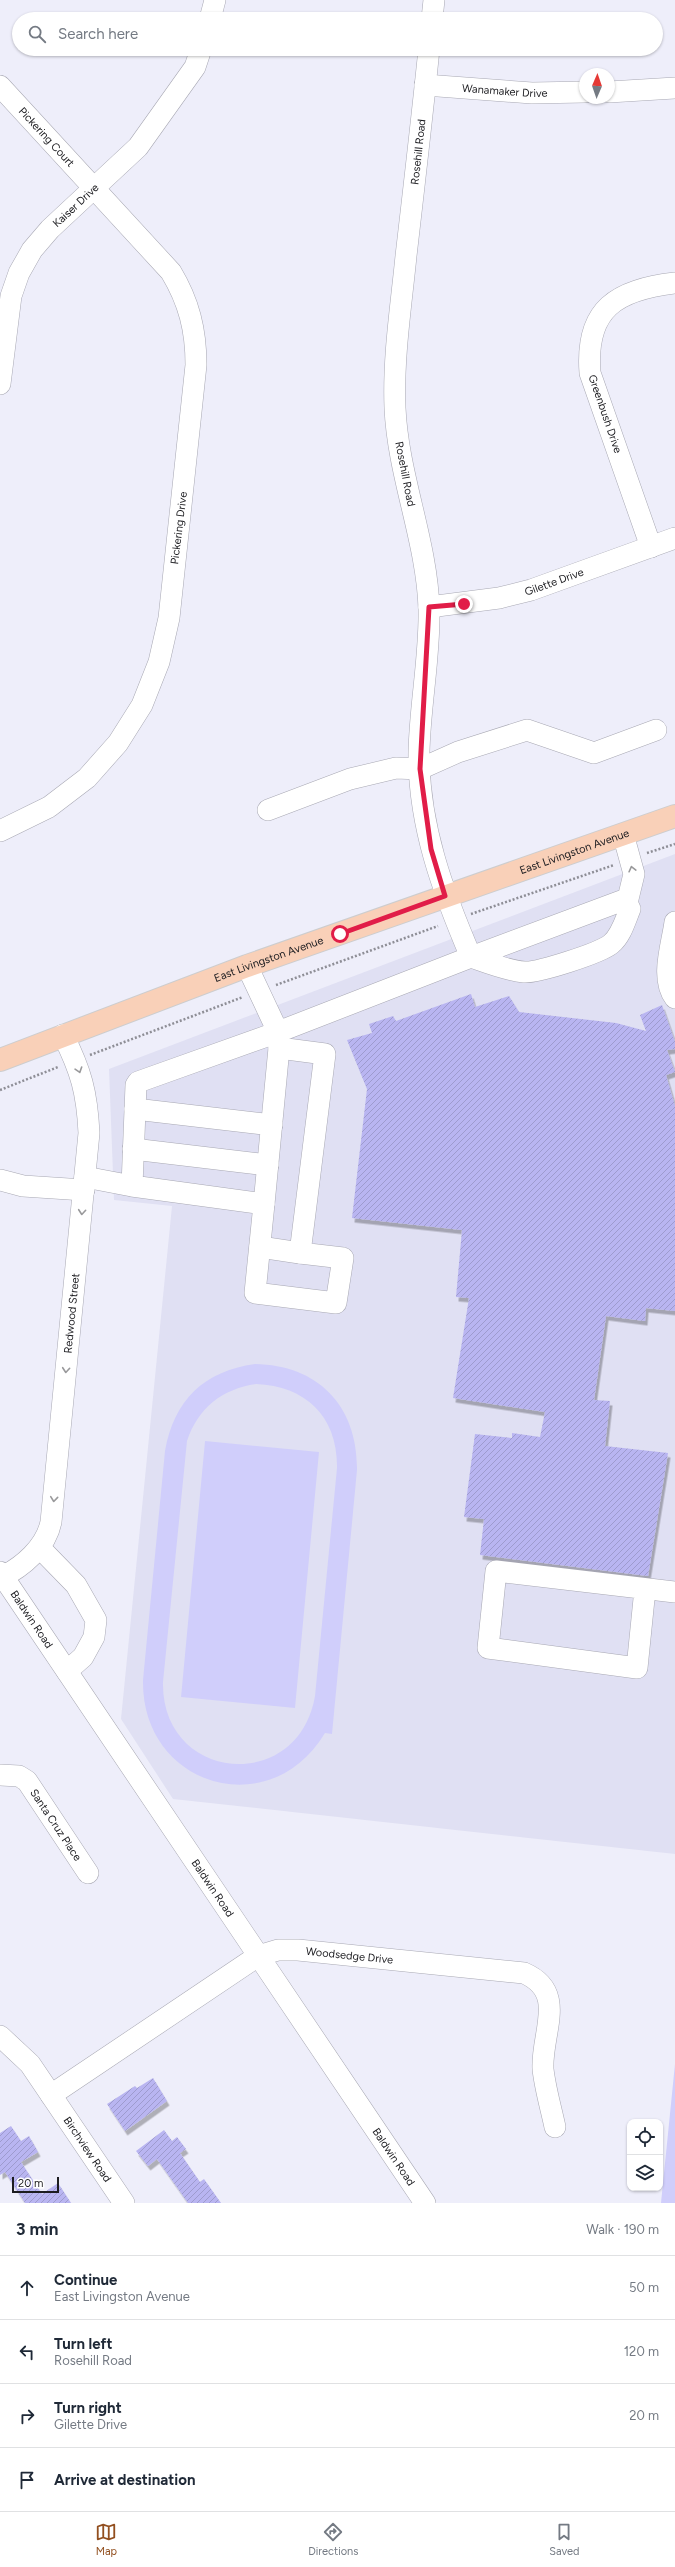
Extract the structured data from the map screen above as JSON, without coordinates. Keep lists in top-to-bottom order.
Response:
{
  "streets": {
    "main road": ["East Livingston Avenue"],
    "street": [
      "Wanamaker Drive",
      "Pickering Court",
      "Rosehill Road",
      "Kaiser Drive",
      "Greenbush Drive",
      "Pickering Drive",
      "Gilette Drive",
      "Redwood Street",
      "Baldwin Road",
      "Santa Cruz Place",
      "Woodsedge Drive",
      "Birchview Road"
    ]
  },
  "crossings": [
    ["Wanamaker Drive", "Rosehill Road"],
    ["Pickering Court", "Kaiser Drive"],
    ["Pickering Court", "Pickering Drive"],
    ["Rosehill Road", "Gilette Drive"],
    ["Rosehill Road", "East Livingston Avenue"],
    ["Kaiser Drive", "Pickering Drive"],
    ["Greenbush Drive", "Gilette Drive"],
    ["East Livingston Avenue", "Redwood Street"],
    ["Redwood Street", "Baldwin Road"],
    ["Baldwin Road", "Woodsedge Drive"],
    ["Woodsedge Drive", "Birchview Road"]
  ],
  "scale_bar": "20 m",
  "north": "top",
  "page": {
    "search": "Search here",
    "scale": "20 m",
    "heading": ["3 min", "Walk · 190 m"],
    "list": [
      ["Continue", "East Livingston Avenue", "50 m"],
      ["Turn left", "Rosehill Road", "120 m"],
      ["Turn right", "Gilette Drive", "20 m"],
      "Arrive at destination"
    ],
    "nav": ["Map", "Directions", "Saved"]
  }
}
